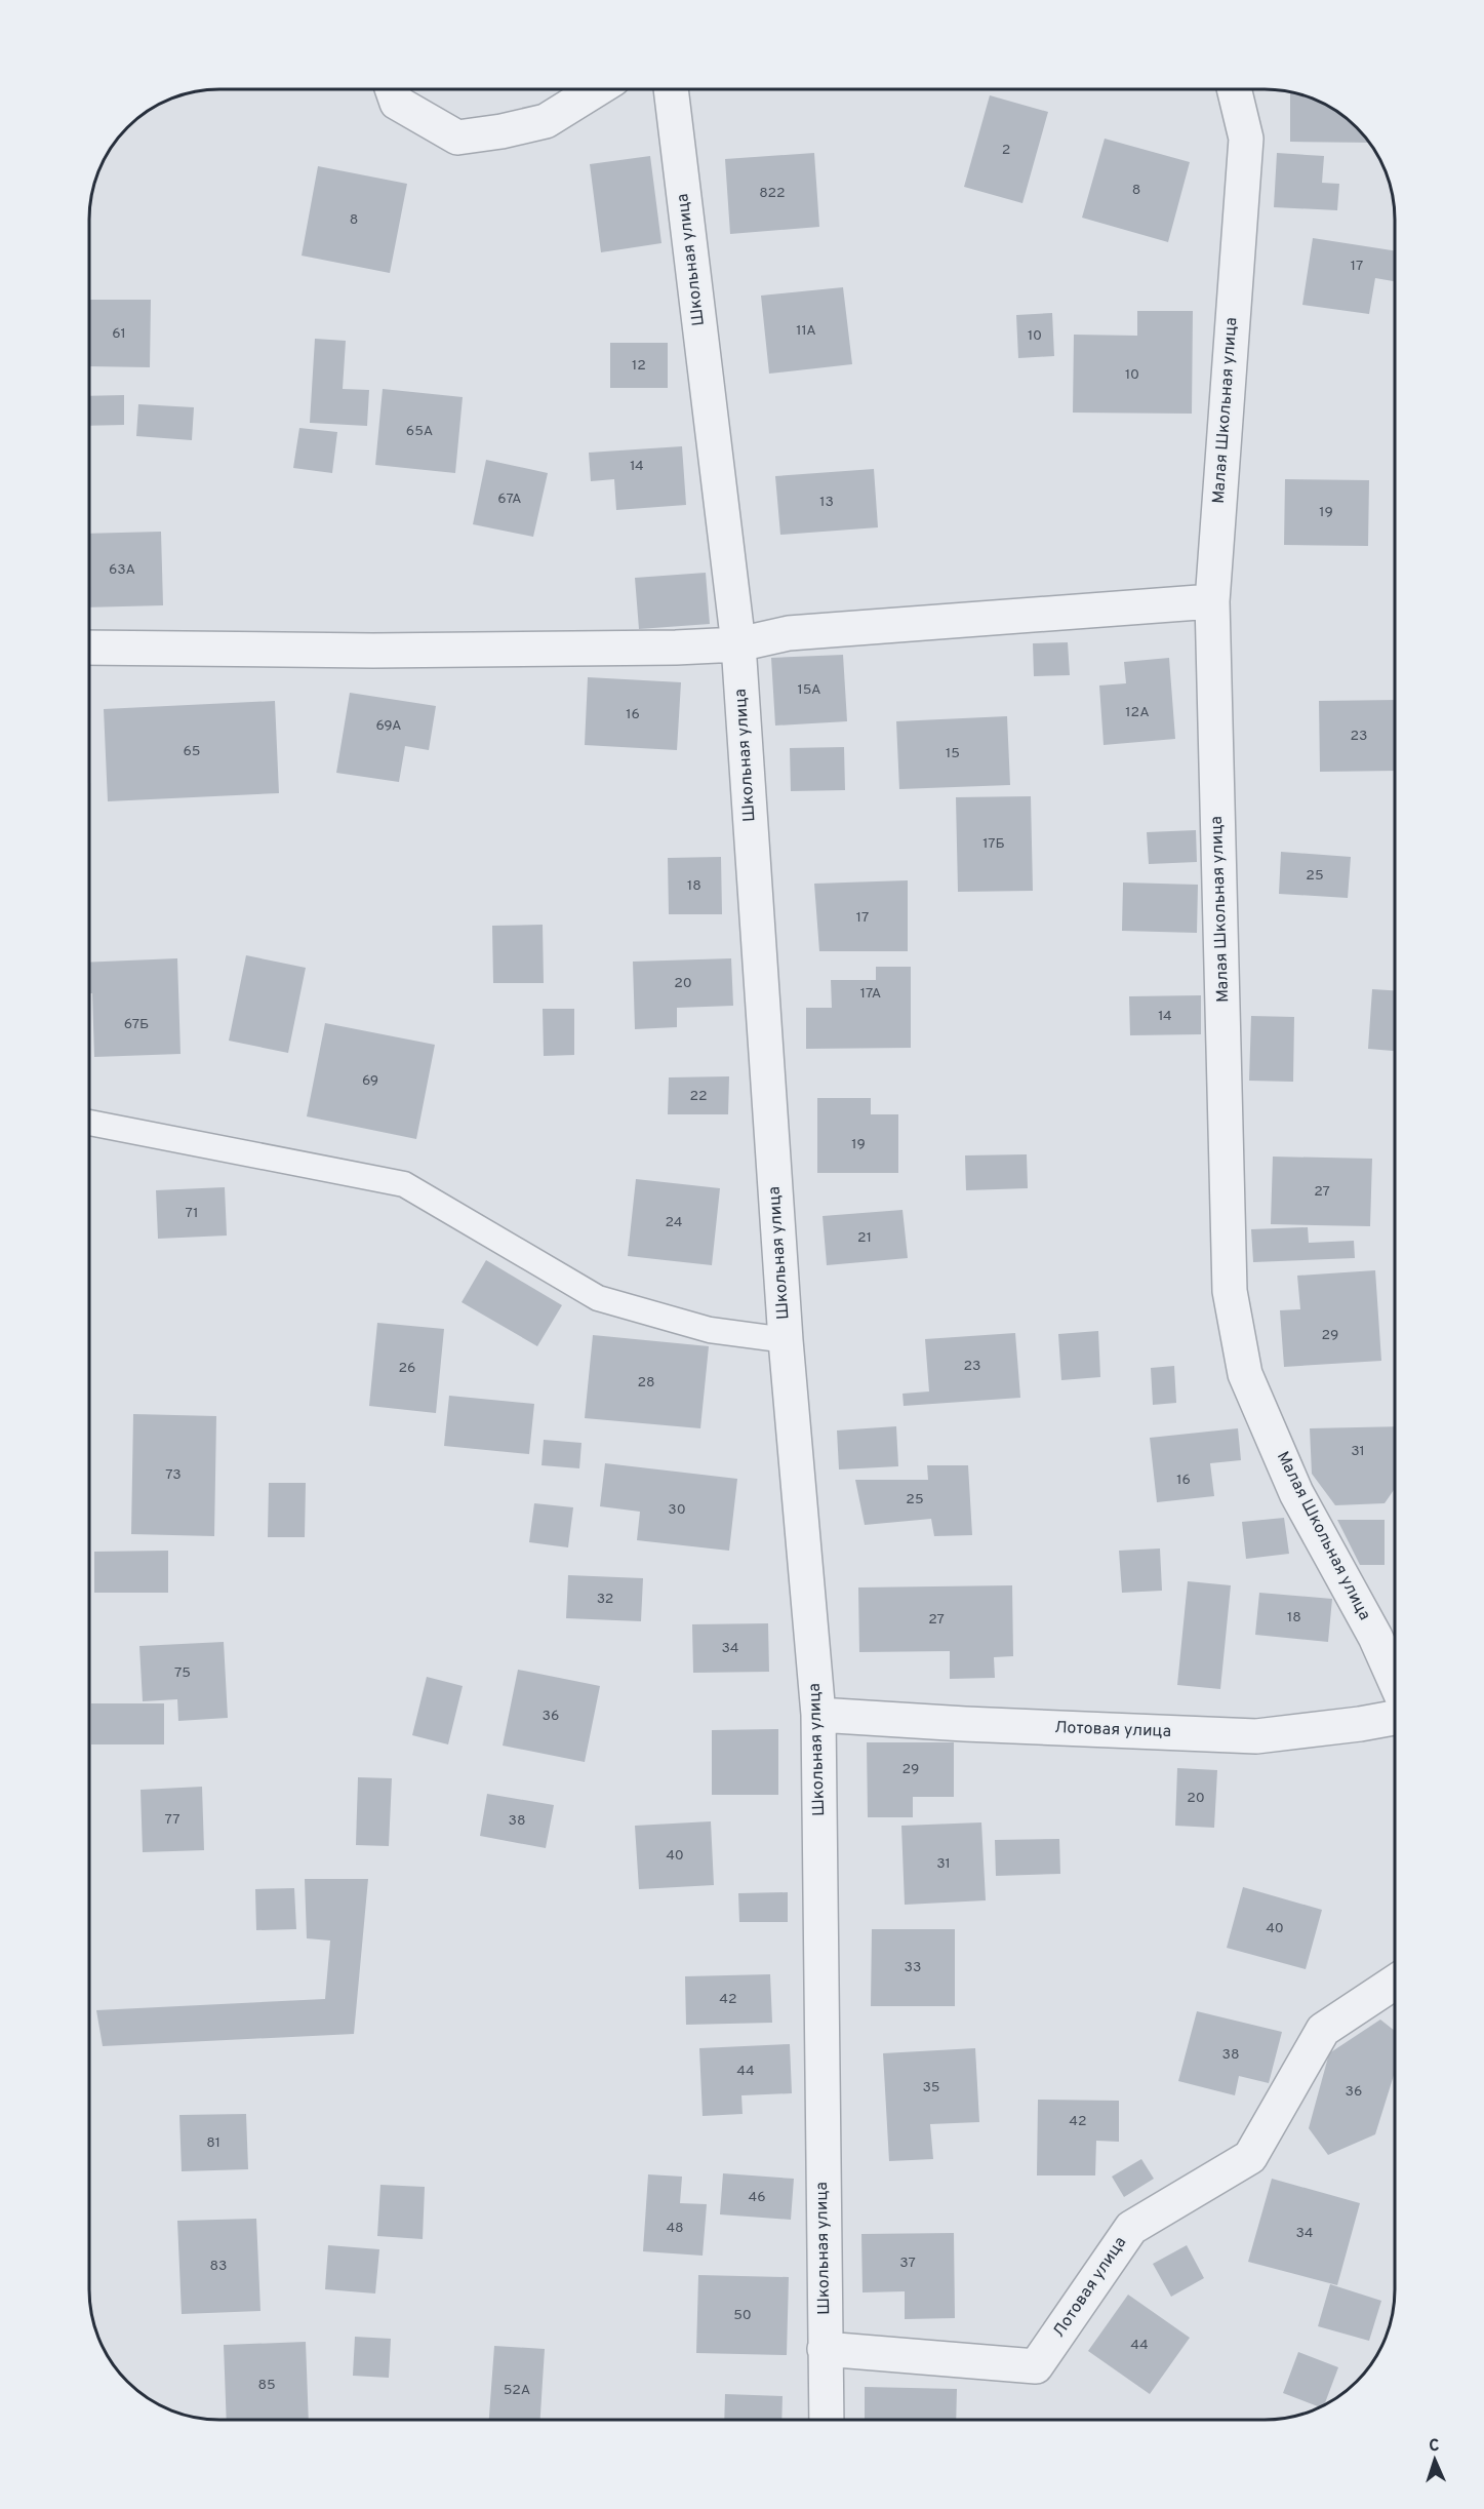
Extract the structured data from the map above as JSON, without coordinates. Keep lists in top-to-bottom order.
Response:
{
  "streets": {
    "street": ["Школьная улица", "Малая Школьная улица", "Лотовая улица"]
  },
  "crossings": [
    ["Школьная улица", "Лотовая улица"]
  ],
  "house_numbers": [
    "2",
    "8",
    "822",
    "8",
    "17",
    "11А",
    "61",
    "10",
    "12",
    "10",
    "65А",
    "14",
    "67А",
    "13",
    "19",
    "63А",
    "15А",
    "12А",
    "16",
    "69А",
    "23",
    "65",
    "15",
    "17Б",
    "25",
    "18",
    "17",
    "20",
    "17А",
    "14",
    "67Б",
    "69",
    "22",
    "19",
    "27",
    "71",
    "24",
    "21",
    "29",
    "23",
    "26",
    "28",
    "31",
    "73",
    "16",
    "25",
    "30",
    "32",
    "18",
    "27",
    "34",
    "75",
    "36",
    "29",
    "20",
    "77",
    "38",
    "40",
    "31",
    "40",
    "33",
    "42",
    "38",
    "44",
    "35",
    "36",
    "42",
    "81",
    "46",
    "48",
    "34",
    "37",
    "83",
    "50",
    "44",
    "85",
    "52А"
  ],
  "north": "top"
}
